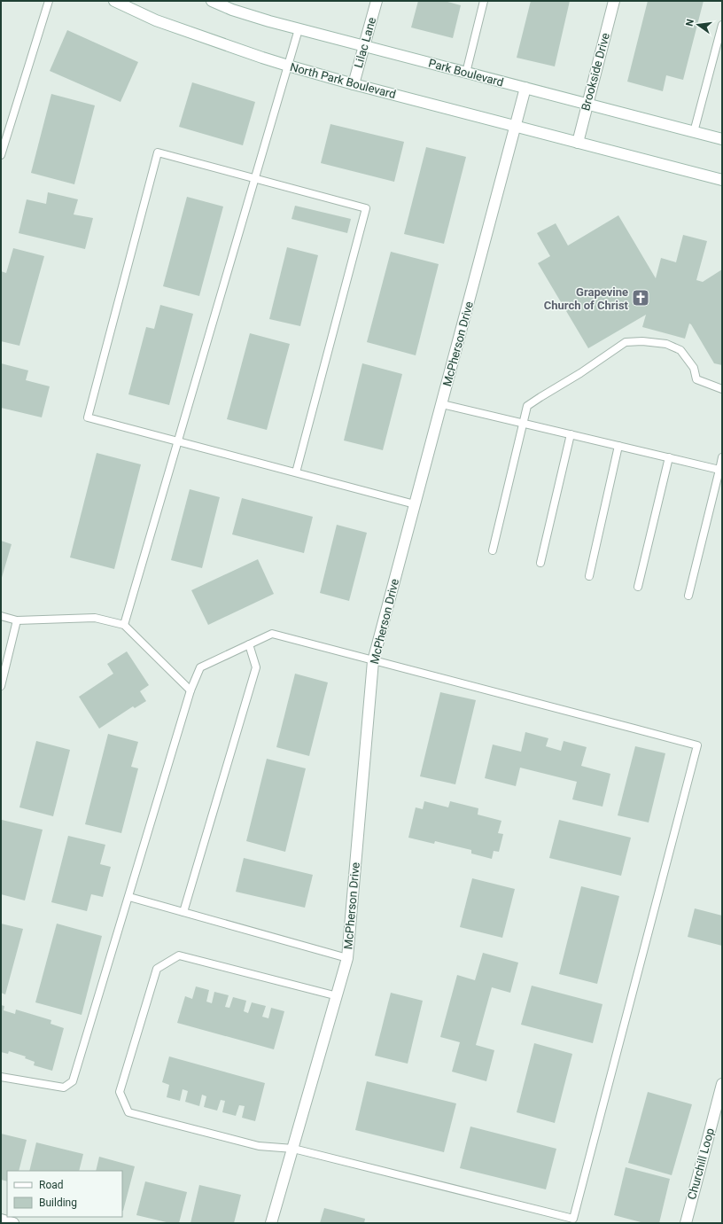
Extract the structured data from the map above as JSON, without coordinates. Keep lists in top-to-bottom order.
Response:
{
  "streets": {
    "street": [
      "Lilac Lane",
      "Brookside Drive",
      "Park Boulevard",
      "North Park Boulevard",
      "McPherson Drive",
      "Churchill Loop"
    ]
  },
  "crossings": [
    ["Lilac Lane", "Park Boulevard"],
    ["Lilac Lane", "North Park Boulevard"],
    ["Brookside Drive", "Park Boulevard"],
    ["Brookside Drive", "North Park Boulevard"],
    ["Park Boulevard", "McPherson Drive"],
    ["North Park Boulevard", "McPherson Drive"]
  ],
  "places": {
    "church": ["Grapevine Church of Christ"]
  },
  "legend": ["Road", "Building"],
  "north": "left"
}
